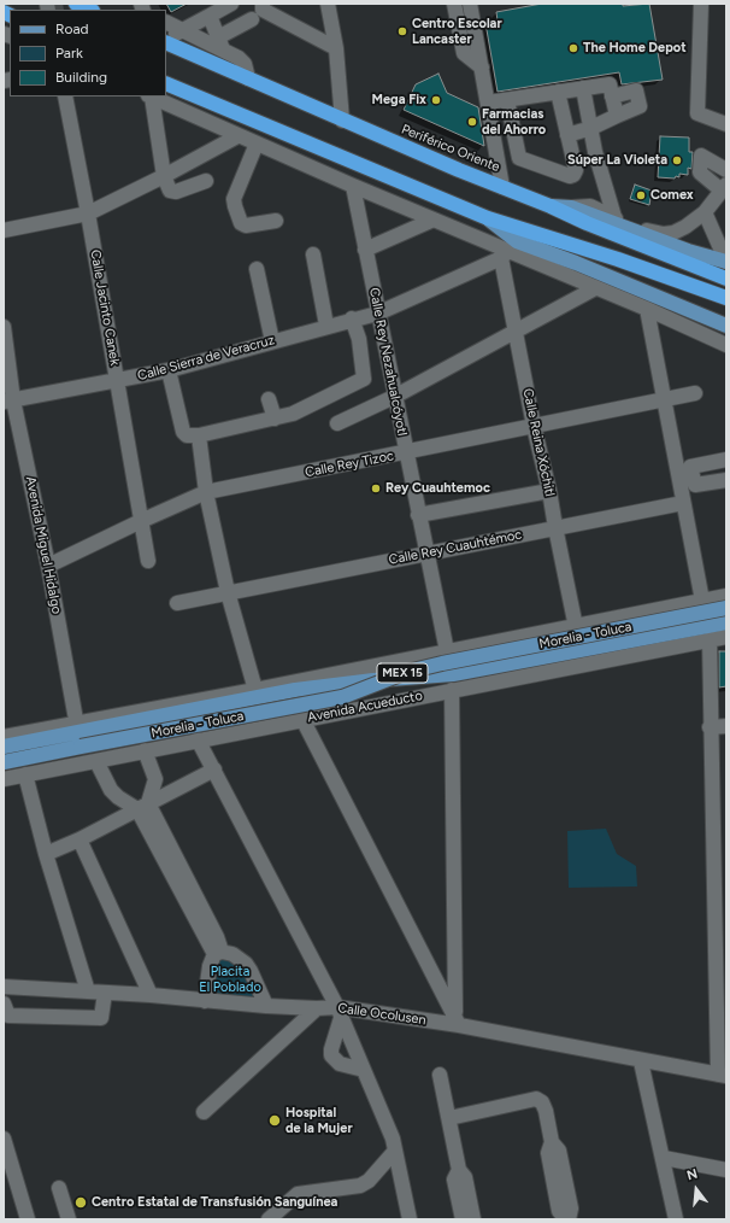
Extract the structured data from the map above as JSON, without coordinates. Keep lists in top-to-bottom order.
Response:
{
  "streets": {
    "highway": ["Periférico Oriente"],
    "main road": ["Morelia - Toluca", "MEX 15"],
    "street": [
      "Calle Jacinto Canek",
      "Calle Sierra de Veracruz",
      "Calle Rey Nezahualcóyotl",
      "Calle Reina Xóchitl",
      "Calle Rey Tizoc",
      "Avenida Miguel Hidalgo",
      "Calle Rey Cuauhtémoc",
      "Avenida Acueducto",
      "Calle Ocolusen"
    ]
  },
  "crossings": [
    ["Calle Jacinto Canek", "Calle Sierra de Veracruz"],
    ["Calle Jacinto Canek", "Calle Rey Tizoc"],
    ["Calle Sierra de Veracruz", "Calle Rey Nezahualcóyotl"],
    ["Calle Sierra de Veracruz", "Calle Reina Xóchitl"],
    ["Calle Sierra de Veracruz", "Avenida Miguel Hidalgo"],
    ["Calle Rey Nezahualcóyotl", "Calle Rey Tizoc"],
    ["Calle Rey Nezahualcóyotl", "Calle Rey Cuauhtémoc"],
    ["Calle Reina Xóchitl", "Calle Rey Tizoc"],
    ["Calle Reina Xóchitl", "Calle Rey Cuauhtémoc"],
    ["Calle Rey Tizoc", "Avenida Miguel Hidalgo"],
    ["Avenida Miguel Hidalgo", "Morelia - Toluca"],
    ["Avenida Miguel Hidalgo", "Avenida Acueducto"]
  ],
  "parks": ["Placita El Poblado"],
  "places": [
    "Centro Escolar Lancaster",
    "The Home Depot",
    "Mega Fix",
    "Farmacias del Ahorro",
    "Súper La Violeta",
    "Comex",
    "Rey Cuauhtemoc",
    "Hospital de la Mujer",
    "Centro Estatal de Transfusión Sanguínea"
  ],
  "legend": ["Road", "Park", "Building"],
  "north": "top"
}
